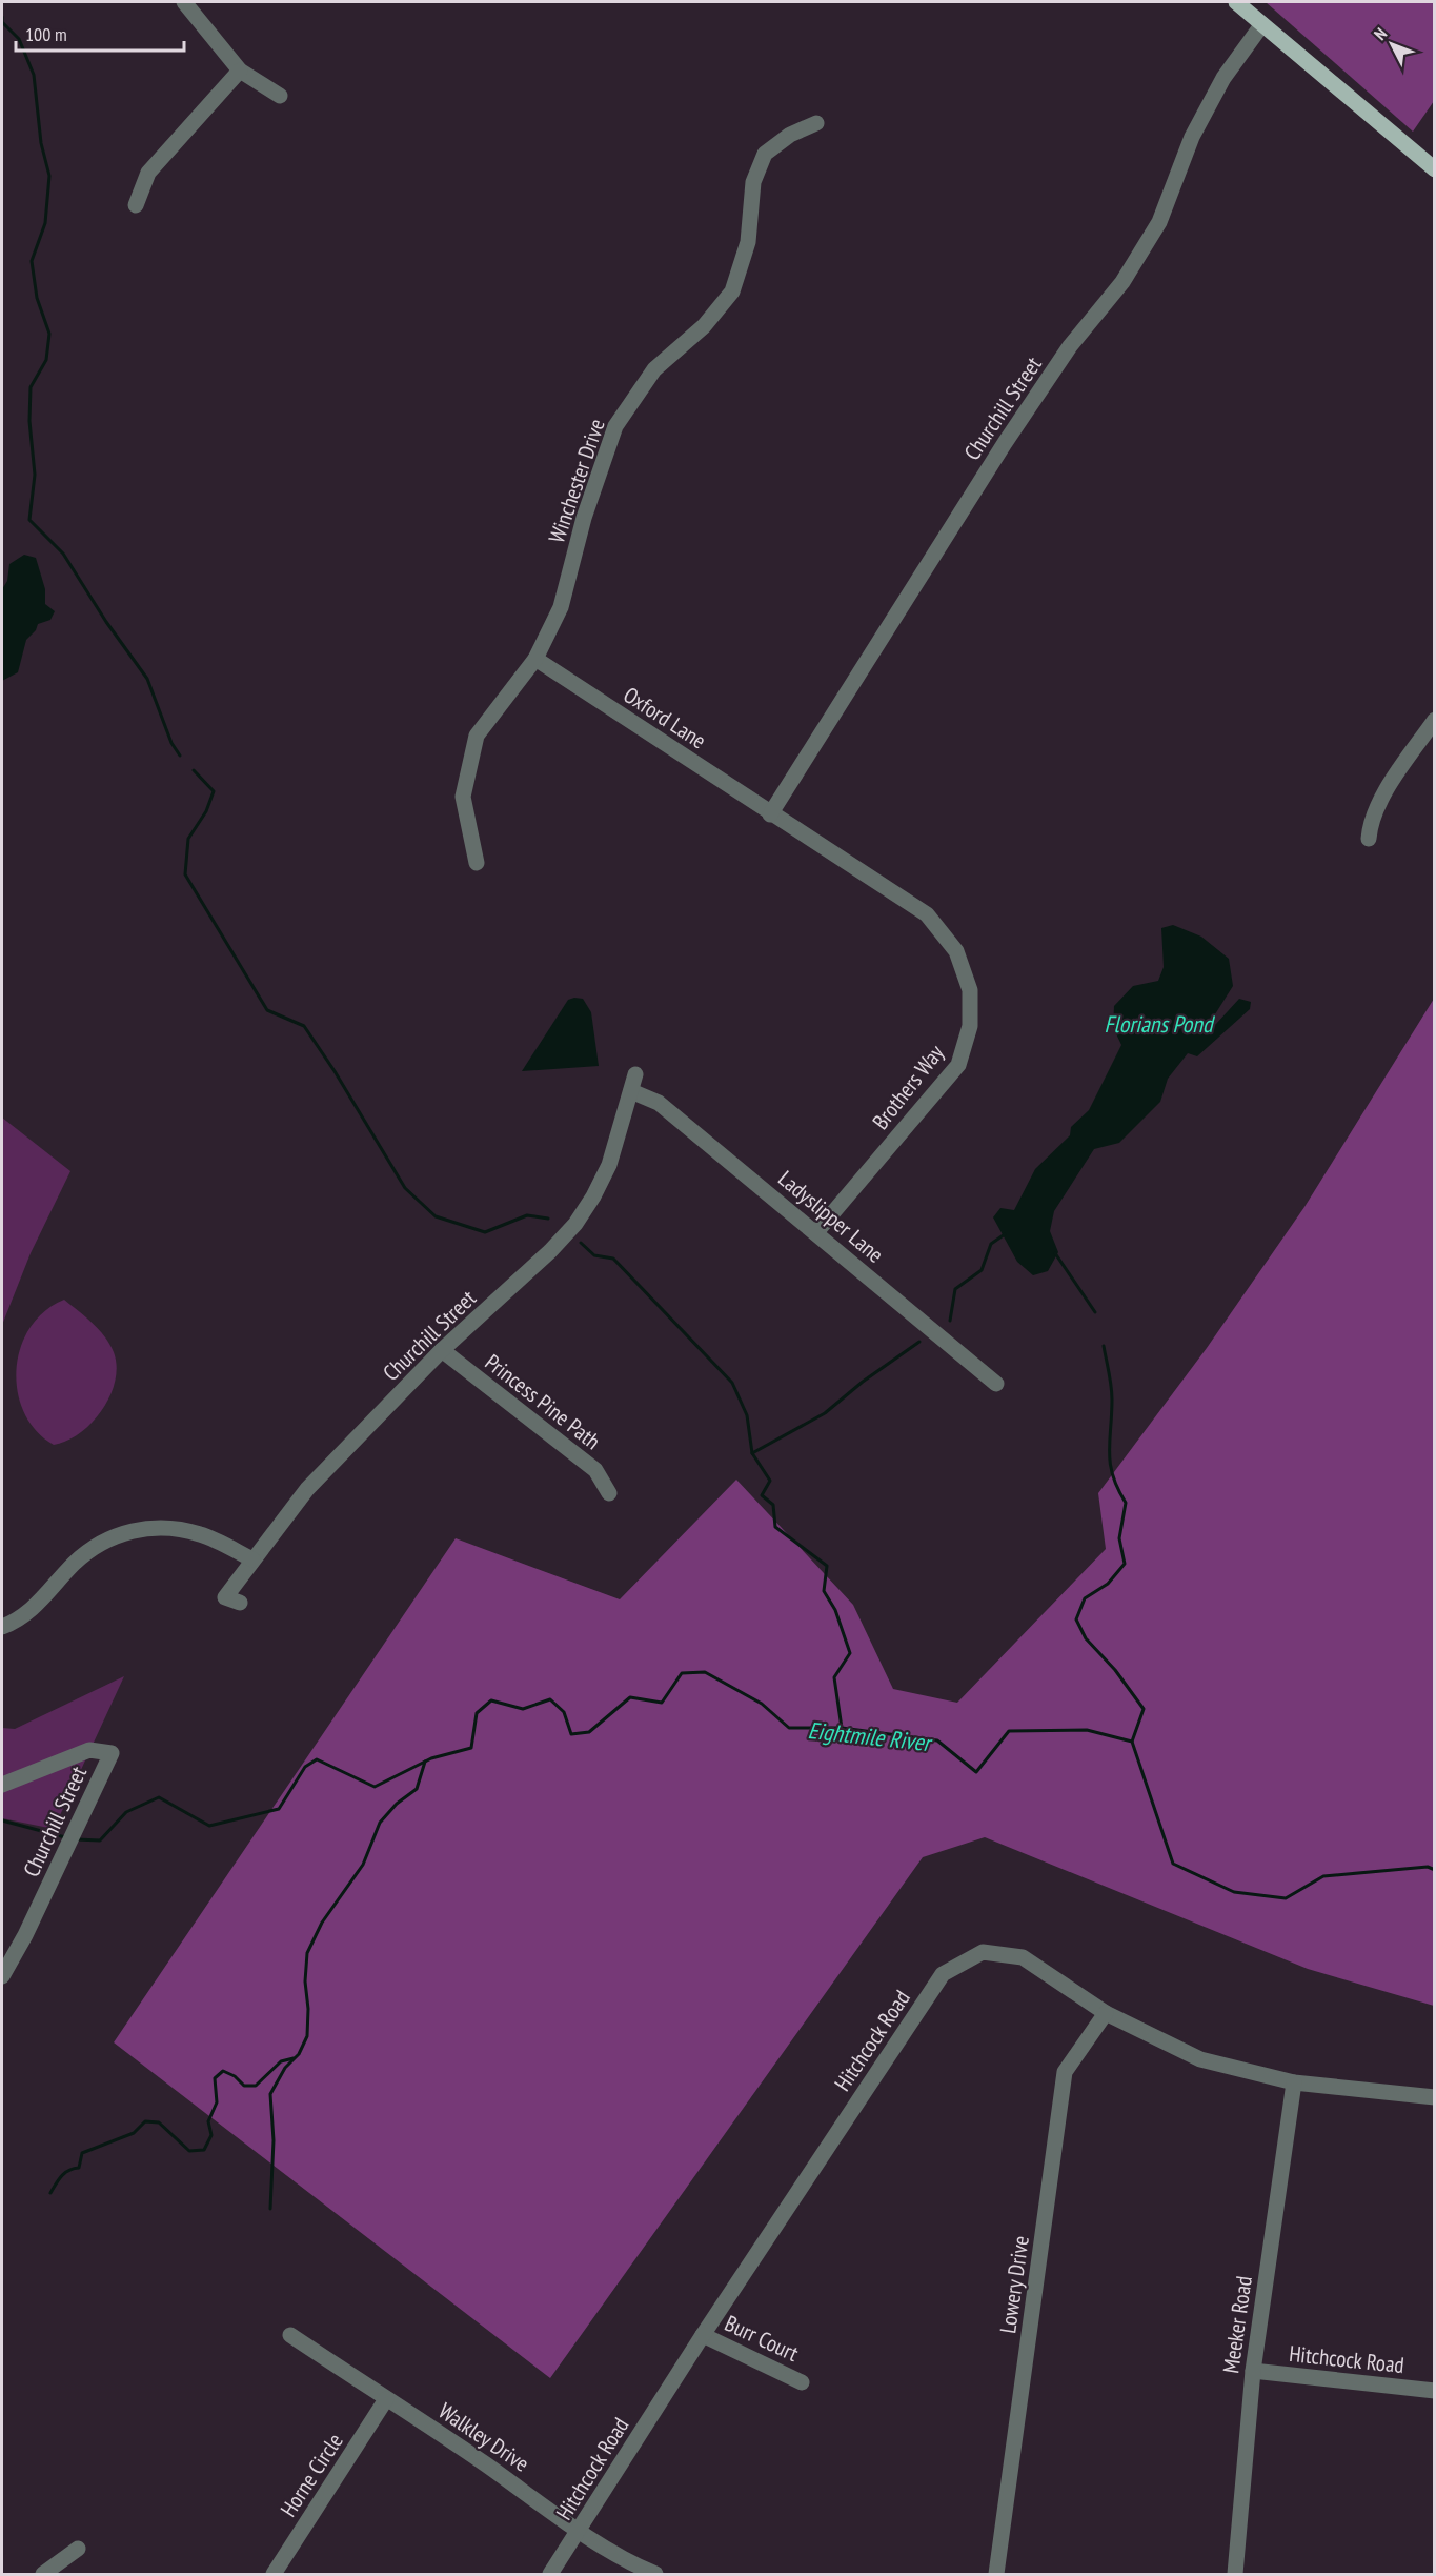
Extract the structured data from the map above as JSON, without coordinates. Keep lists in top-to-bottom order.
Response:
{
  "streets": {
    "street": [
      "Churchill Street",
      "Winchester Drive",
      "Oxford Lane",
      "Brothers Way",
      "Ladyslipper Lane",
      "Princess Pine Path",
      "Hitchcock Road",
      "Lowery Drive",
      "Meeker Road",
      "Burr Court",
      "Walkley Drive",
      "Horne Circle"
    ]
  },
  "crossings": [
    ["Churchill Street", "Oxford Lane"],
    ["Churchill Street", "Brothers Way"],
    ["Churchill Street", "Ladyslipper Lane"],
    ["Churchill Street", "Princess Pine Path"],
    ["Winchester Drive", "Oxford Lane"],
    ["Oxford Lane", "Brothers Way"],
    ["Brothers Way", "Ladyslipper Lane"],
    ["Hitchcock Road", "Lowery Drive"],
    ["Hitchcock Road", "Meeker Road"],
    ["Hitchcock Road", "Burr Court"],
    ["Hitchcock Road", "Walkley Drive"],
    ["Walkley Drive", "Horne Circle"]
  ],
  "water": ["Florians Pond", "Eightmile River"],
  "scale_bar": "100 m",
  "north": "top left"
}
